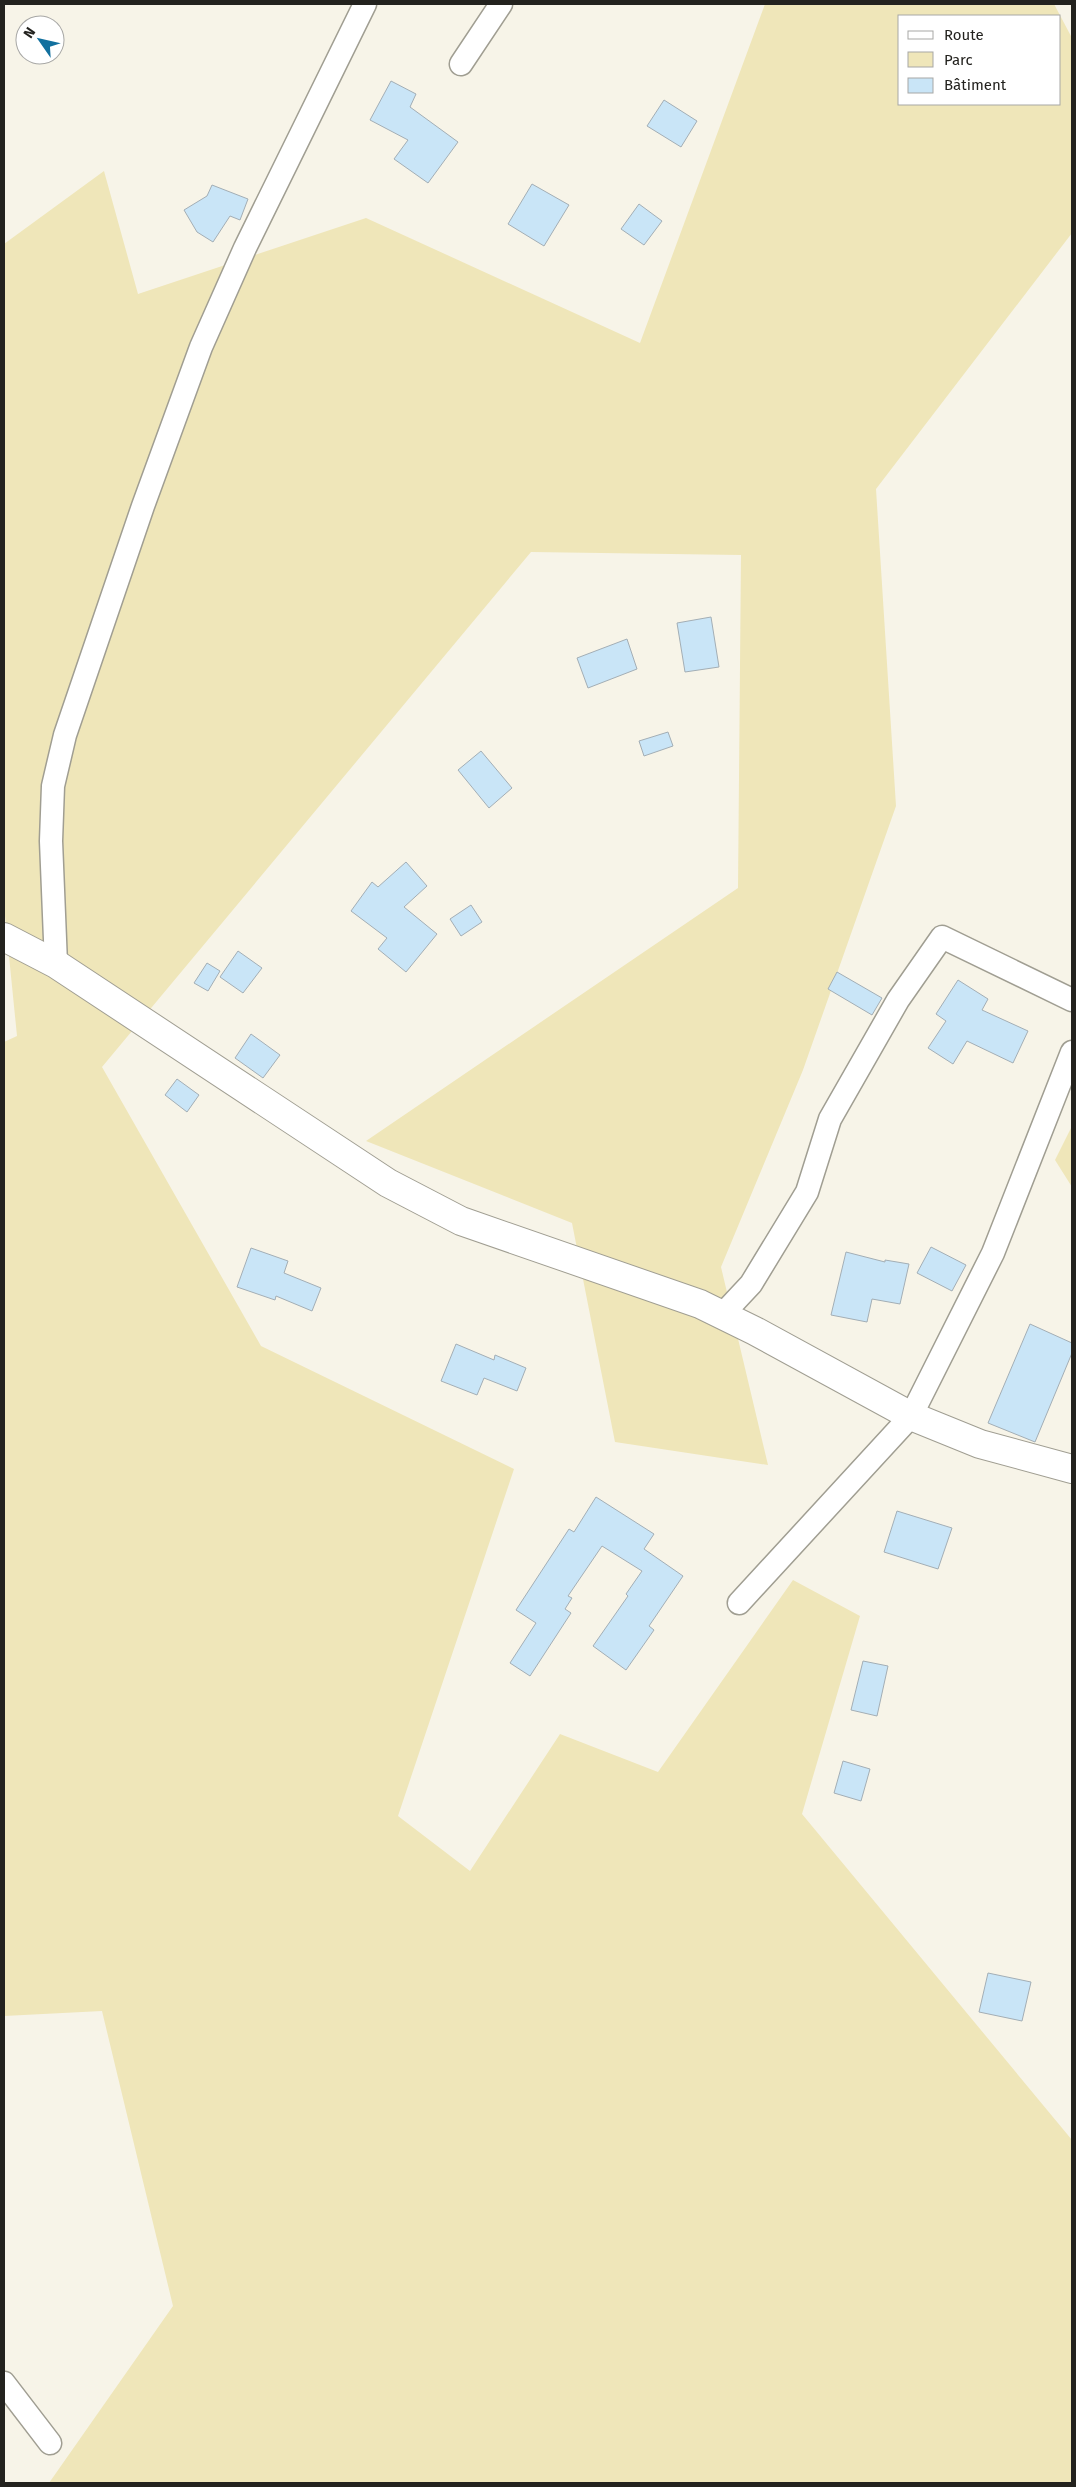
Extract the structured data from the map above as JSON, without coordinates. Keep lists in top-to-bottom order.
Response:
{
  "legend": ["Route", "Parc", "Bâtiment"],
  "north": "top left"
}
